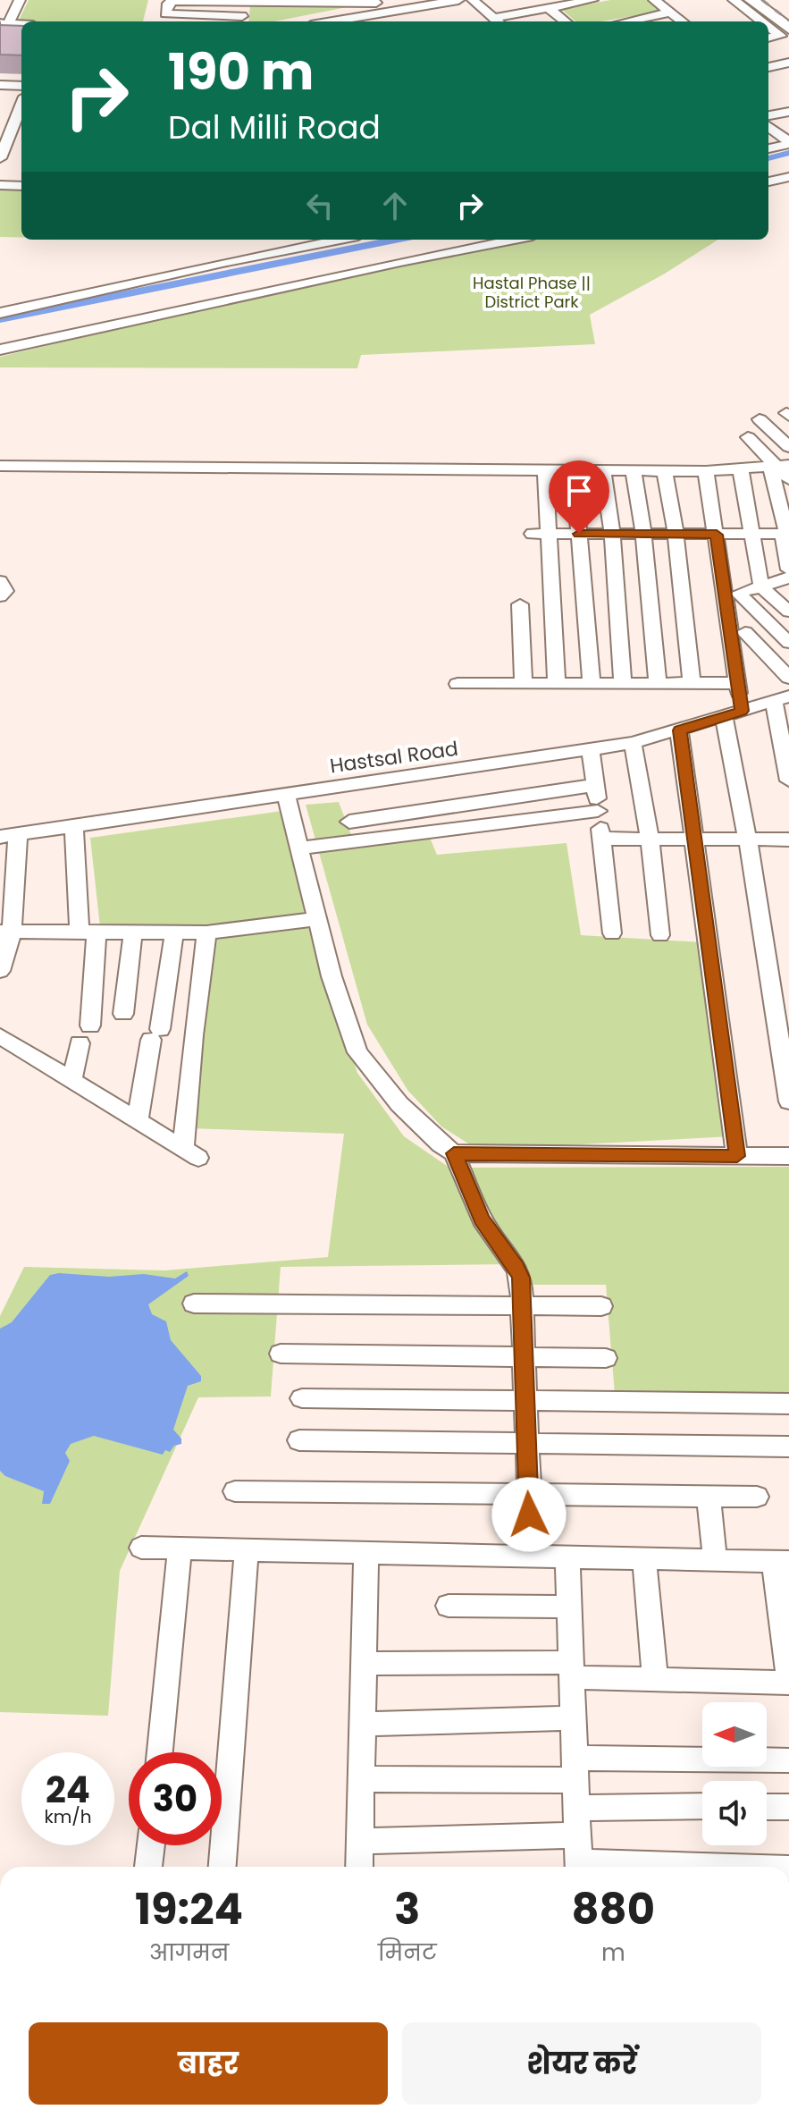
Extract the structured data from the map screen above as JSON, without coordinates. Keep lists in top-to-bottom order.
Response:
{
  "streets": {
    "street": ["Hastsal Road"]
  },
  "parks": ["Hastal Phase || District Park"],
  "north": "left",
  "page": {
    "turn": ["190 m", "Dal Milli Road"],
    "speed": "24 km/h",
    "limit": "30",
    "eta": [
      "19:24",
      "आगमन",
      "3",
      "मिनट",
      "880",
      "m"
    ],
    "buttons": ["बाहर", "शेयर करें"]
  }
}
